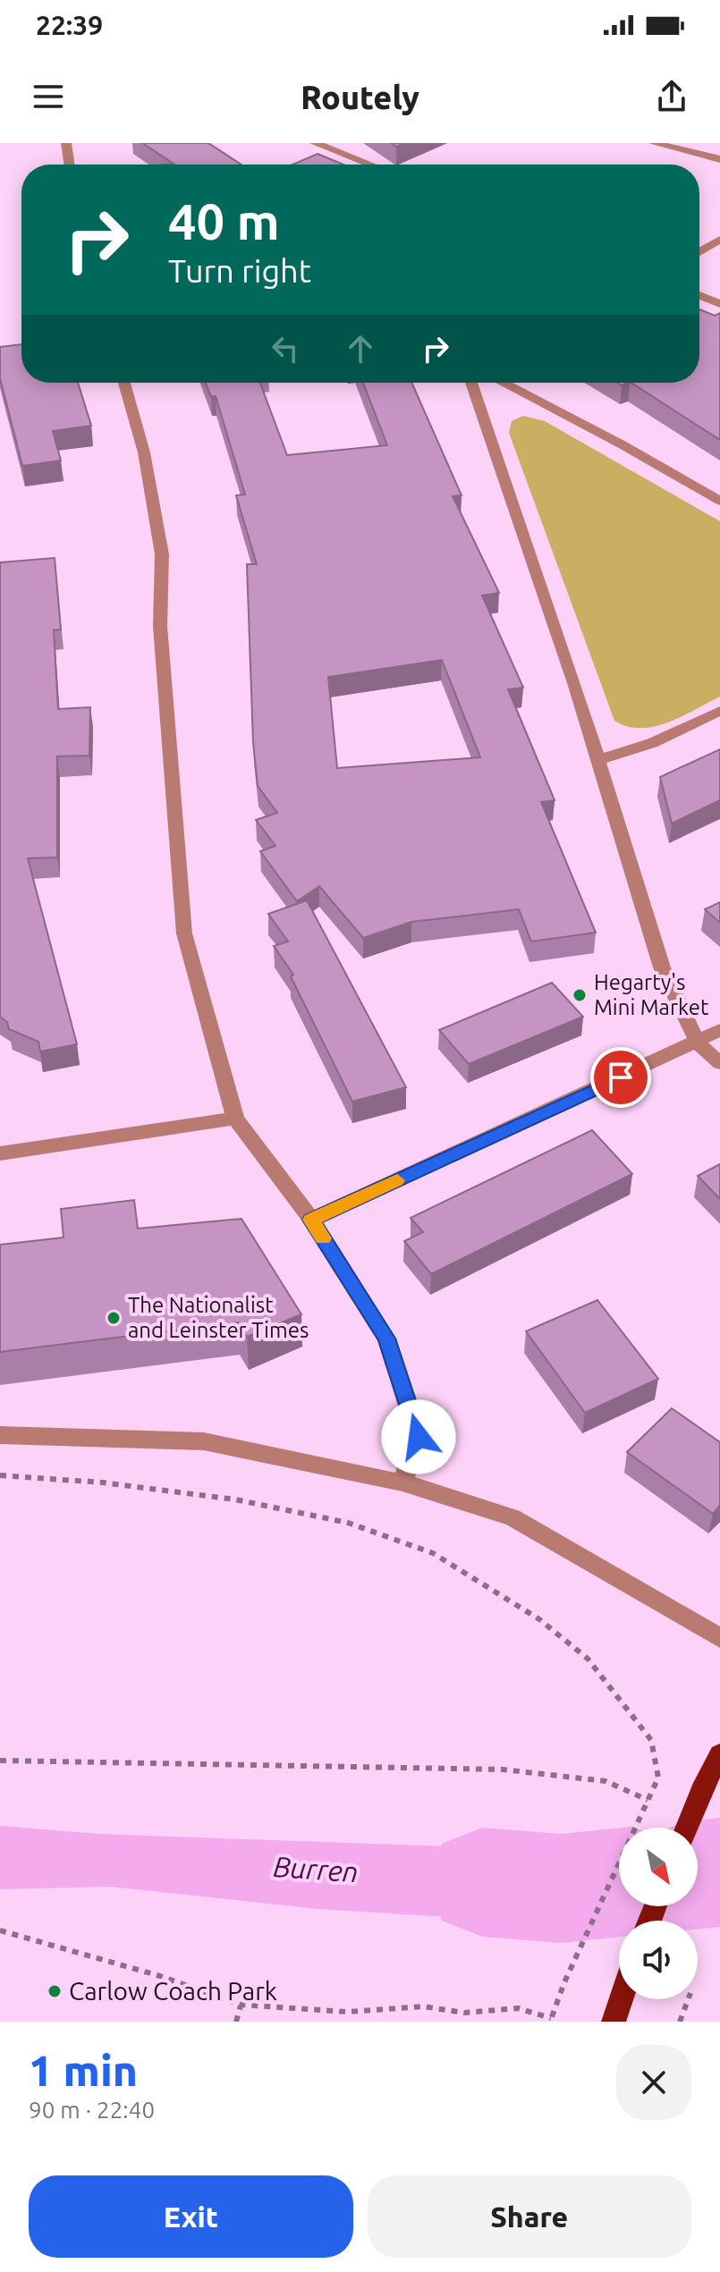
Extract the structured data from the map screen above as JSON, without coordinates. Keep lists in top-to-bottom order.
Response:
{
  "water": ["Burren"],
  "places": ["Hegarty's Mini Market", "The Nationalist and Leinster Times", "Carlow Coach Park"],
  "north": "bottom right",
  "page": {
    "status": "22:39",
    "header": "Routely",
    "turn": ["40 m", "Turn right"],
    "heading": ["1 min", "90 m · 22:40"],
    "buttons": ["Exit", "Share"]
  }
}
